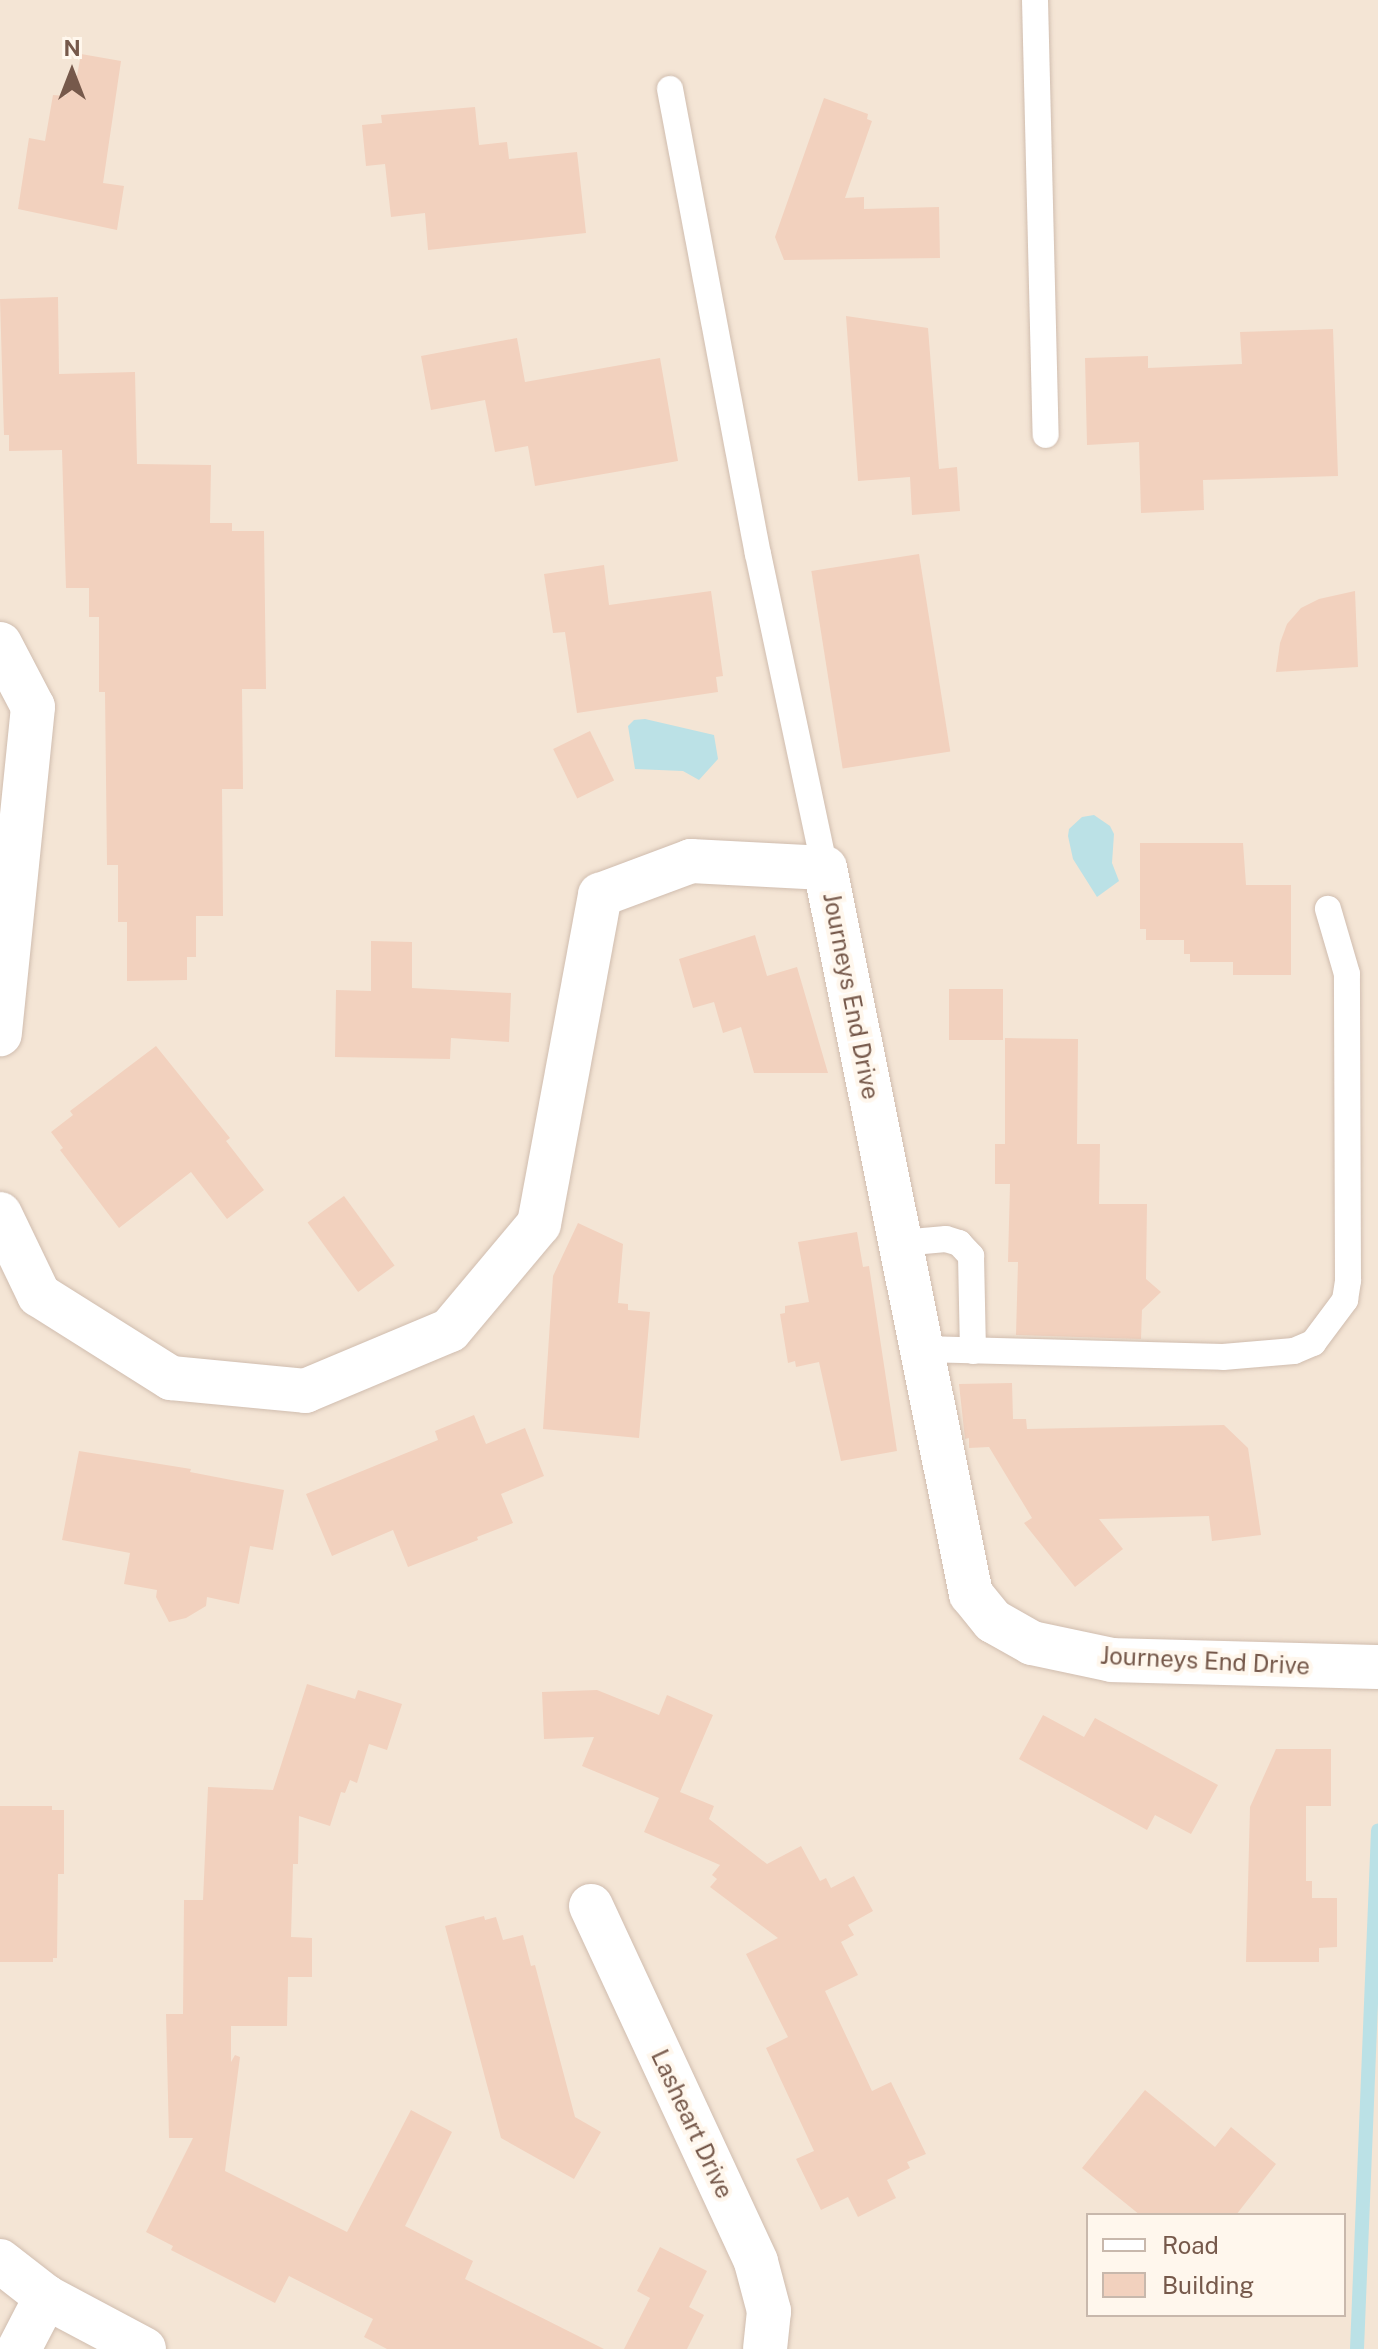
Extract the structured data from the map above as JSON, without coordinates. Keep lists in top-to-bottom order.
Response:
{
  "streets": {
    "street": ["Journeys End Drive", "Lasheart Drive"]
  },
  "legend": ["Road", "Building"],
  "north": "top"
}
